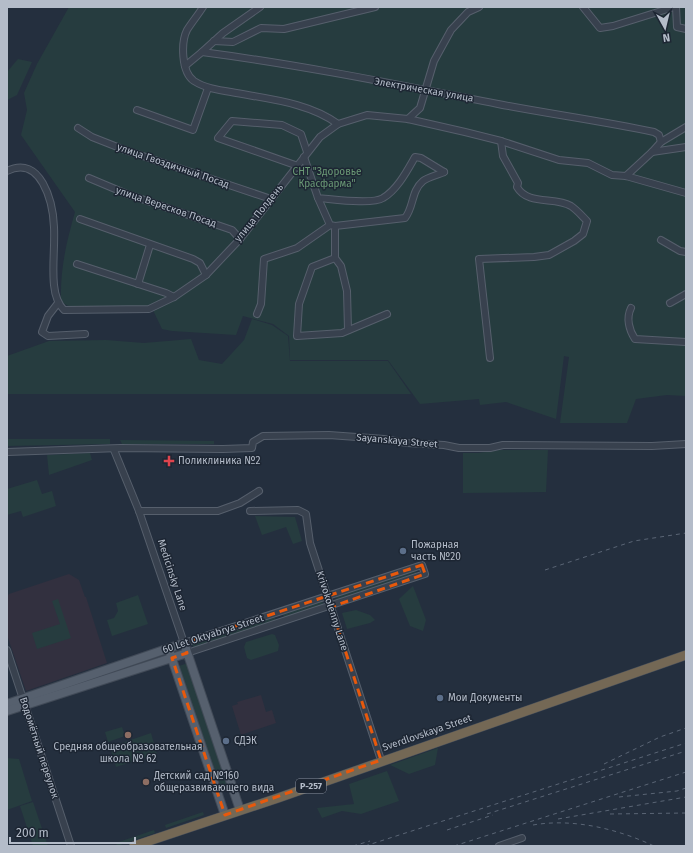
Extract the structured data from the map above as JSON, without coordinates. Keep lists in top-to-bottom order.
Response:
{
  "streets": {
    "highway": ["Sverdlovskaya Street", "Р-257"],
    "main road": ["Medicinsky Lane", "60 Let Oktyabrya Street"],
    "street": [
      "Электрическая улица",
      "улица Гвоздичный Посад",
      "улица Вересков Посад",
      "улица Полдень",
      "Sayanskaya Street",
      "Krivokolenny Lane",
      "Водомётный переулок"
    ]
  },
  "crossings": [
    ["улица Гвоздичный Посад", "улица Полдень"],
    ["улица Вересков Посад", "улица Полдень"],
    ["Sayanskaya Street", "Medicinsky Lane"],
    ["Medicinsky Lane", "60 Let Oktyabrya Street"],
    ["Medicinsky Lane", "Sverdlovskaya Street"],
    ["Krivokolenny Lane", "60 Let Oktyabrya Street"],
    ["Krivokolenny Lane", "Sverdlovskaya Street"],
    ["60 Let Oktyabrya Street", "Водомётный переулок"],
    ["Sverdlovskaya Street", "Р-257"]
  ],
  "parks": ["СНТ \"Здоровье Красфарма\""],
  "places": {
    "health": ["Поликлиника №2"],
    "other": [
      "Пожарная часть №20",
      "Мои Документы",
      "Средняя общеобразовательная школа № 62",
      "СДЭК",
      "Детский сад №160 общеразвивающего вида"
    ]
  },
  "scale_bar": "200 m",
  "north": "bottom"
}
